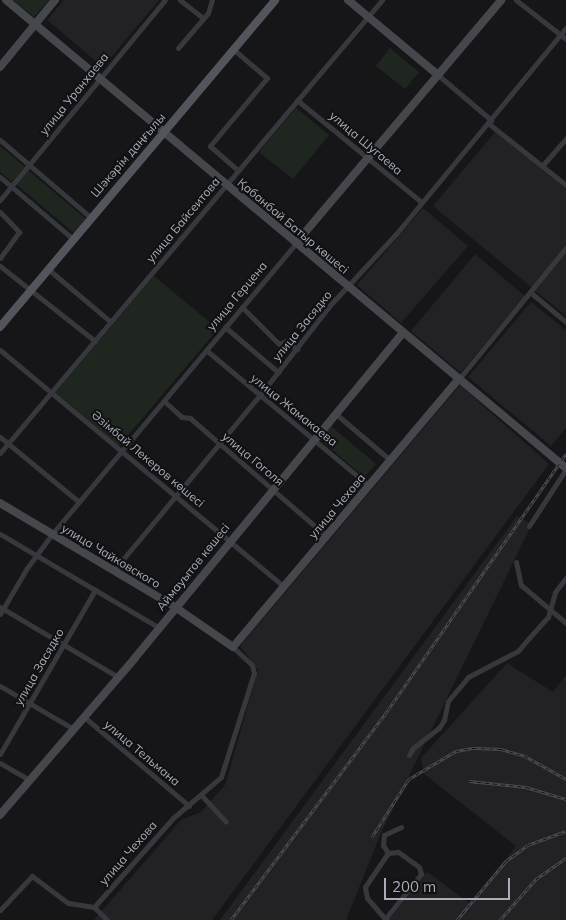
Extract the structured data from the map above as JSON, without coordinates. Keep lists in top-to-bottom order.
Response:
{
  "streets": {
    "main road": ["Шәкәрім даңғылы"],
    "street": [
      "улица Уранхаева",
      "улица Шугаева",
      "улица Байсеитова",
      "Қабанбай Батыр көшесі",
      "улица Герцена",
      "улица Засядко",
      "улица Жамакаева",
      "Әзімбай Лекеров көшесі",
      "улица Гоголя",
      "улица Чехова",
      "улица Чайковского",
      "Аймауытов көшесі",
      "улица Тельмана"
    ]
  },
  "crossings": [
    ["улица Уранхаева", "Қабанбай Батыр көшесі"],
    ["улица Шугаева", "улица Байсеитова"],
    ["улица Шугаева", "улица Герцена"],
    ["улица Шугаева", "улица Засядко"],
    ["Шәкәрім даңғылы", "Қабанбай Батыр көшесі"],
    ["улица Байсеитова", "Қабанбай Батыр көшесі"],
    ["улица Байсеитова", "Әзімбай Лекеров көшесі"],
    ["Қабанбай Батыр көшесі", "улица Герцена"],
    ["Қабанбай Батыр көшесі", "улица Засядко"],
    ["Қабанбай Батыр көшесі", "улица Чехова"],
    ["Қабанбай Батыр көшесі", "Аймауытов көшесі"],
    ["улица Герцена", "улица Жамакаева"],
    ["улица Герцена", "Әзімбай Лекеров көшесі"],
    ["улица Герцена", "улица Гоголя"],
    ["улица Герцена", "улица Чайковского"],
    ["улица Засядко", "улица Жамакаева"],
    ["улица Засядко", "Әзімбай Лекеров көшесі"],
    ["улица Засядко", "улица Гоголя"],
    ["улица Засядко", "улица Чайковского"],
    ["улица Жамакаева", "улица Чехова"],
    ["улица Жамакаева", "Аймауытов көшесі"],
    ["Әзімбай Лекеров көшесі", "улица Чехова"],
    ["Әзімбай Лекеров көшесі", "Аймауытов көшесі"],
    ["улица Гоголя", "улица Чехова"],
    ["улица Гоголя", "Аймауытов көшесі"],
    ["улица Чехова", "улица Чайковского"],
    ["улица Чехова", "улица Тельмана"],
    ["улица Чайковского", "Аймауытов көшесі"],
    ["Аймауытов көшесі", "улица Тельмана"]
  ],
  "scale_bar": "200 m"
}
